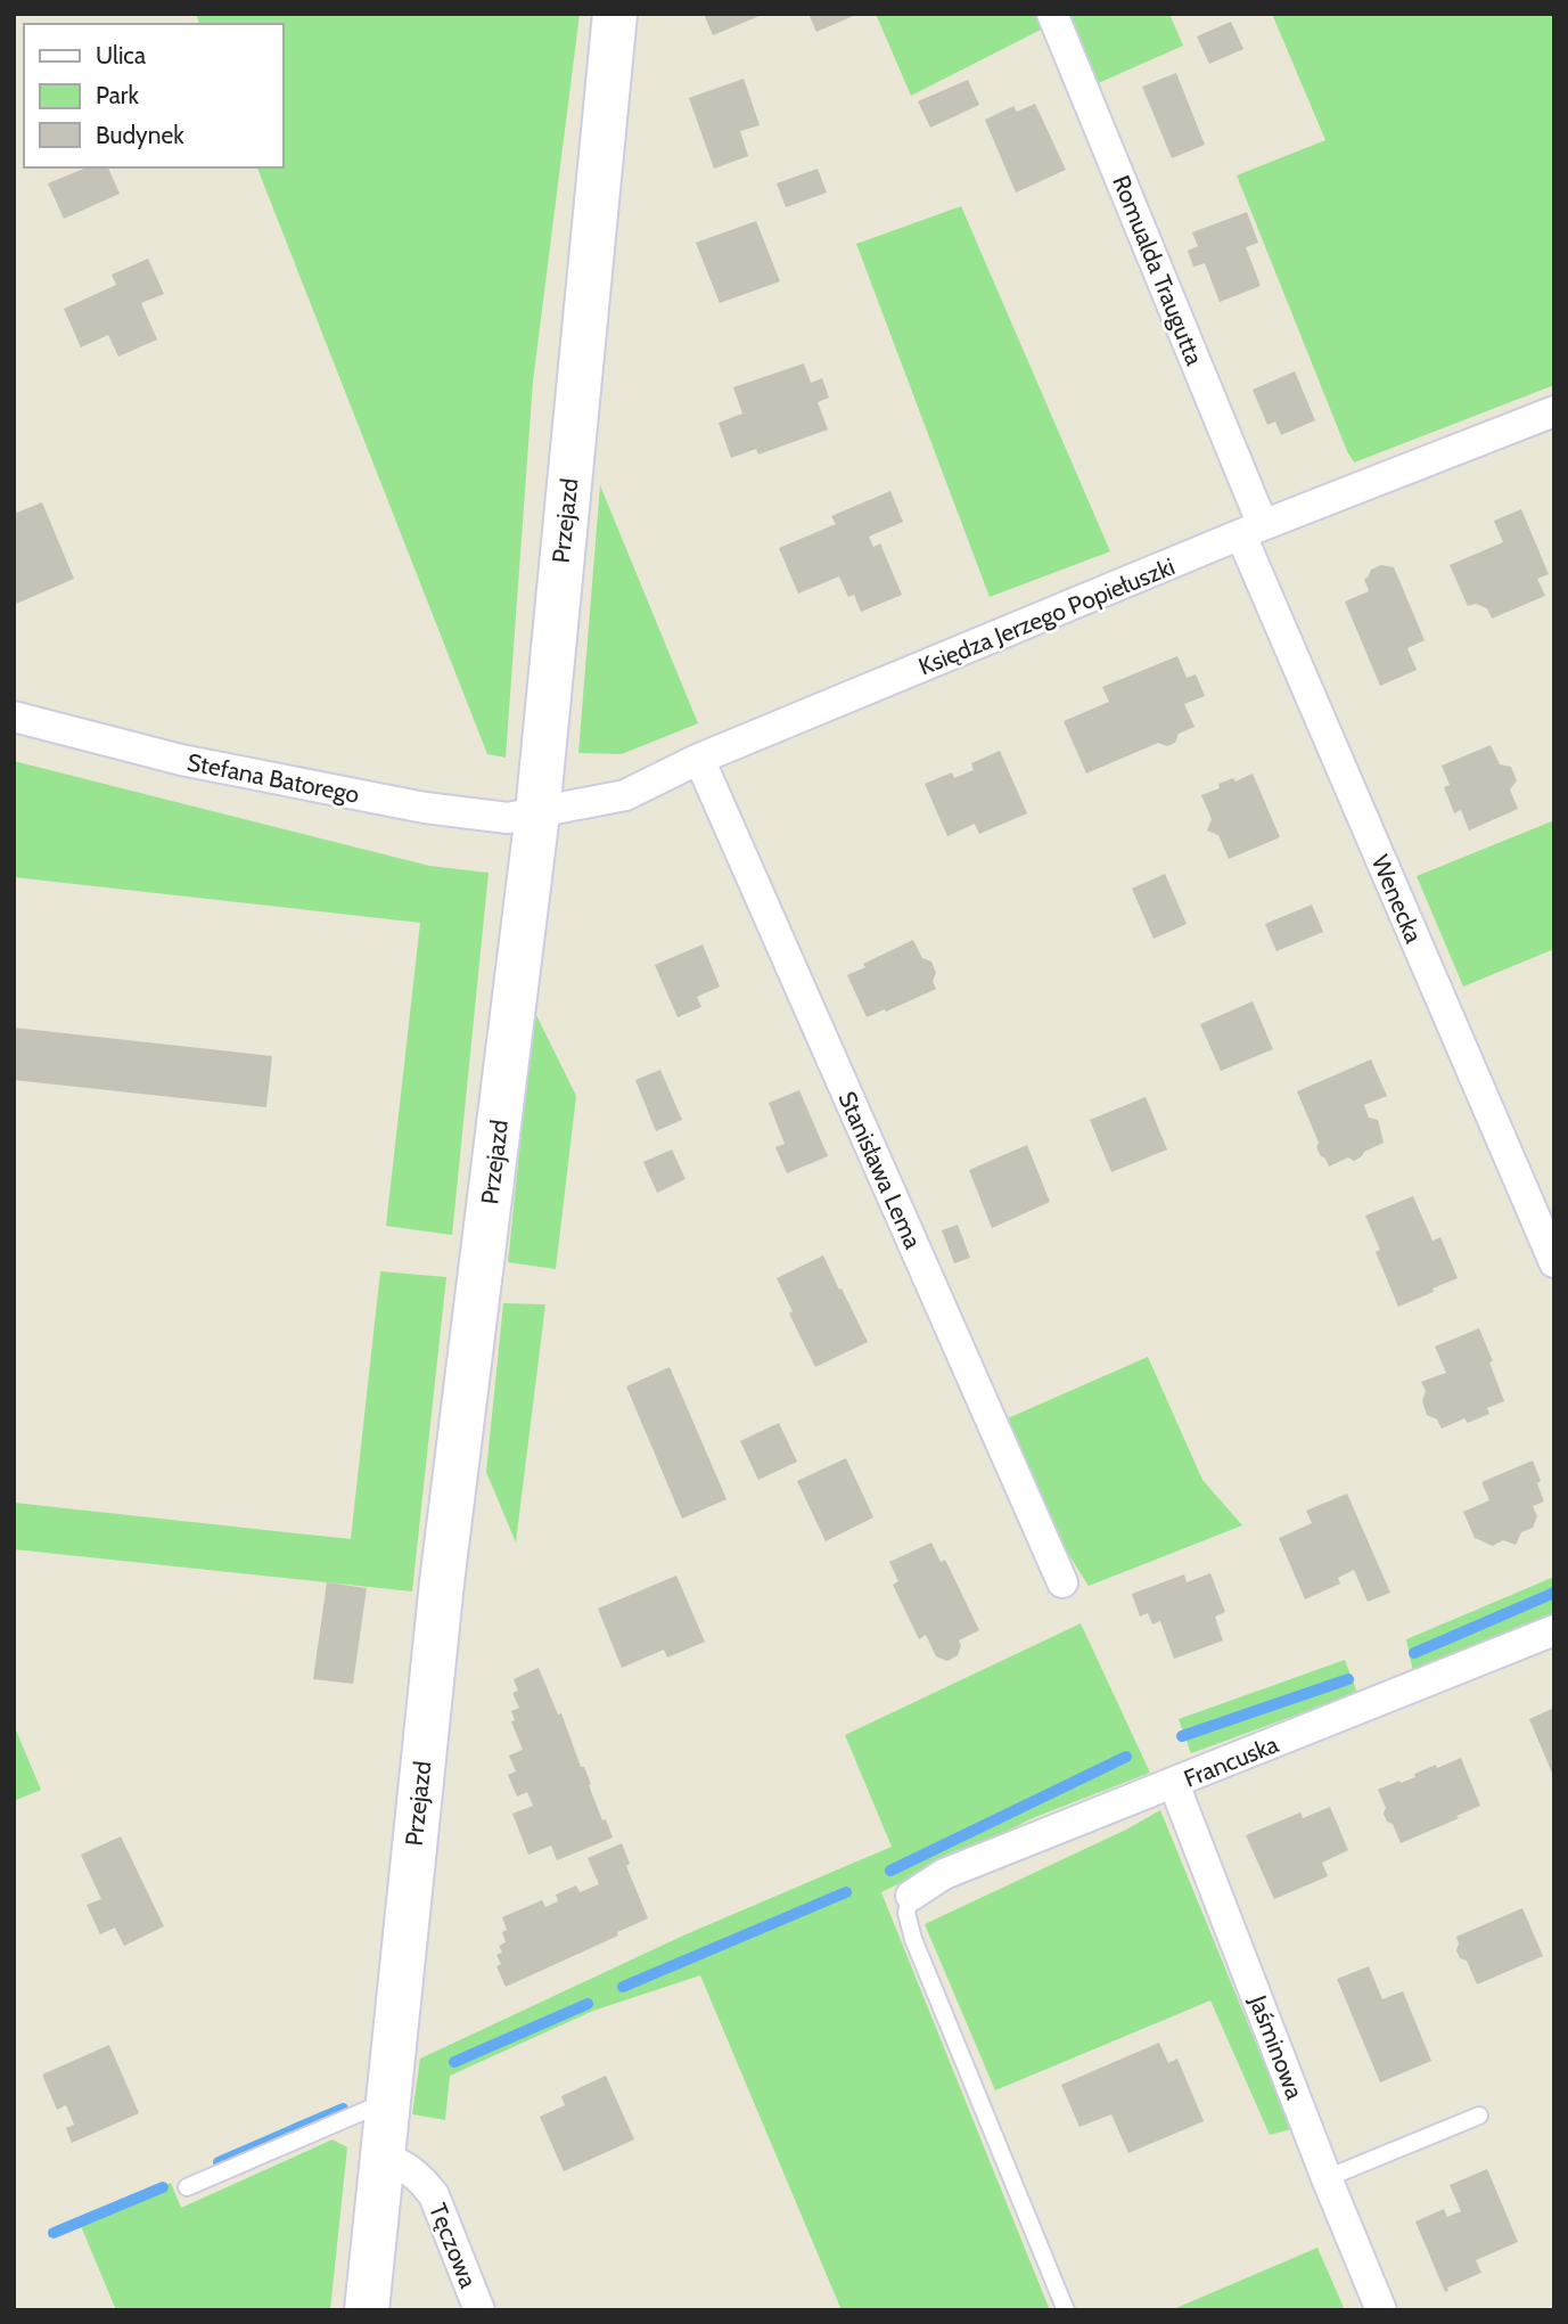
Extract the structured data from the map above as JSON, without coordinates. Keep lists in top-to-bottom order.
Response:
{
  "streets": {
    "street": [
      "Romualda Traugutta",
      "Przejazd",
      "Księdza Jerzego Popiełuszki",
      "Stefana Batorego",
      "Wenecka",
      "Stanisława Lema",
      "Francuska",
      "Jaśminowa",
      "Tęczowa"
    ]
  },
  "crossings": [
    ["Romualda Traugutta", "Księdza Jerzego Popiełuszki"],
    ["Romualda Traugutta", "Wenecka"],
    ["Przejazd", "Księdza Jerzego Popiełuszki"],
    ["Przejazd", "Stefana Batorego"],
    ["Przejazd", "Tęczowa"],
    ["Księdza Jerzego Popiełuszki", "Stefana Batorego"],
    ["Księdza Jerzego Popiełuszki", "Wenecka"],
    ["Księdza Jerzego Popiełuszki", "Stanisława Lema"],
    ["Francuska", "Jaśminowa"]
  ],
  "legend": ["Ulica", "Park", "Budynek"]
}
